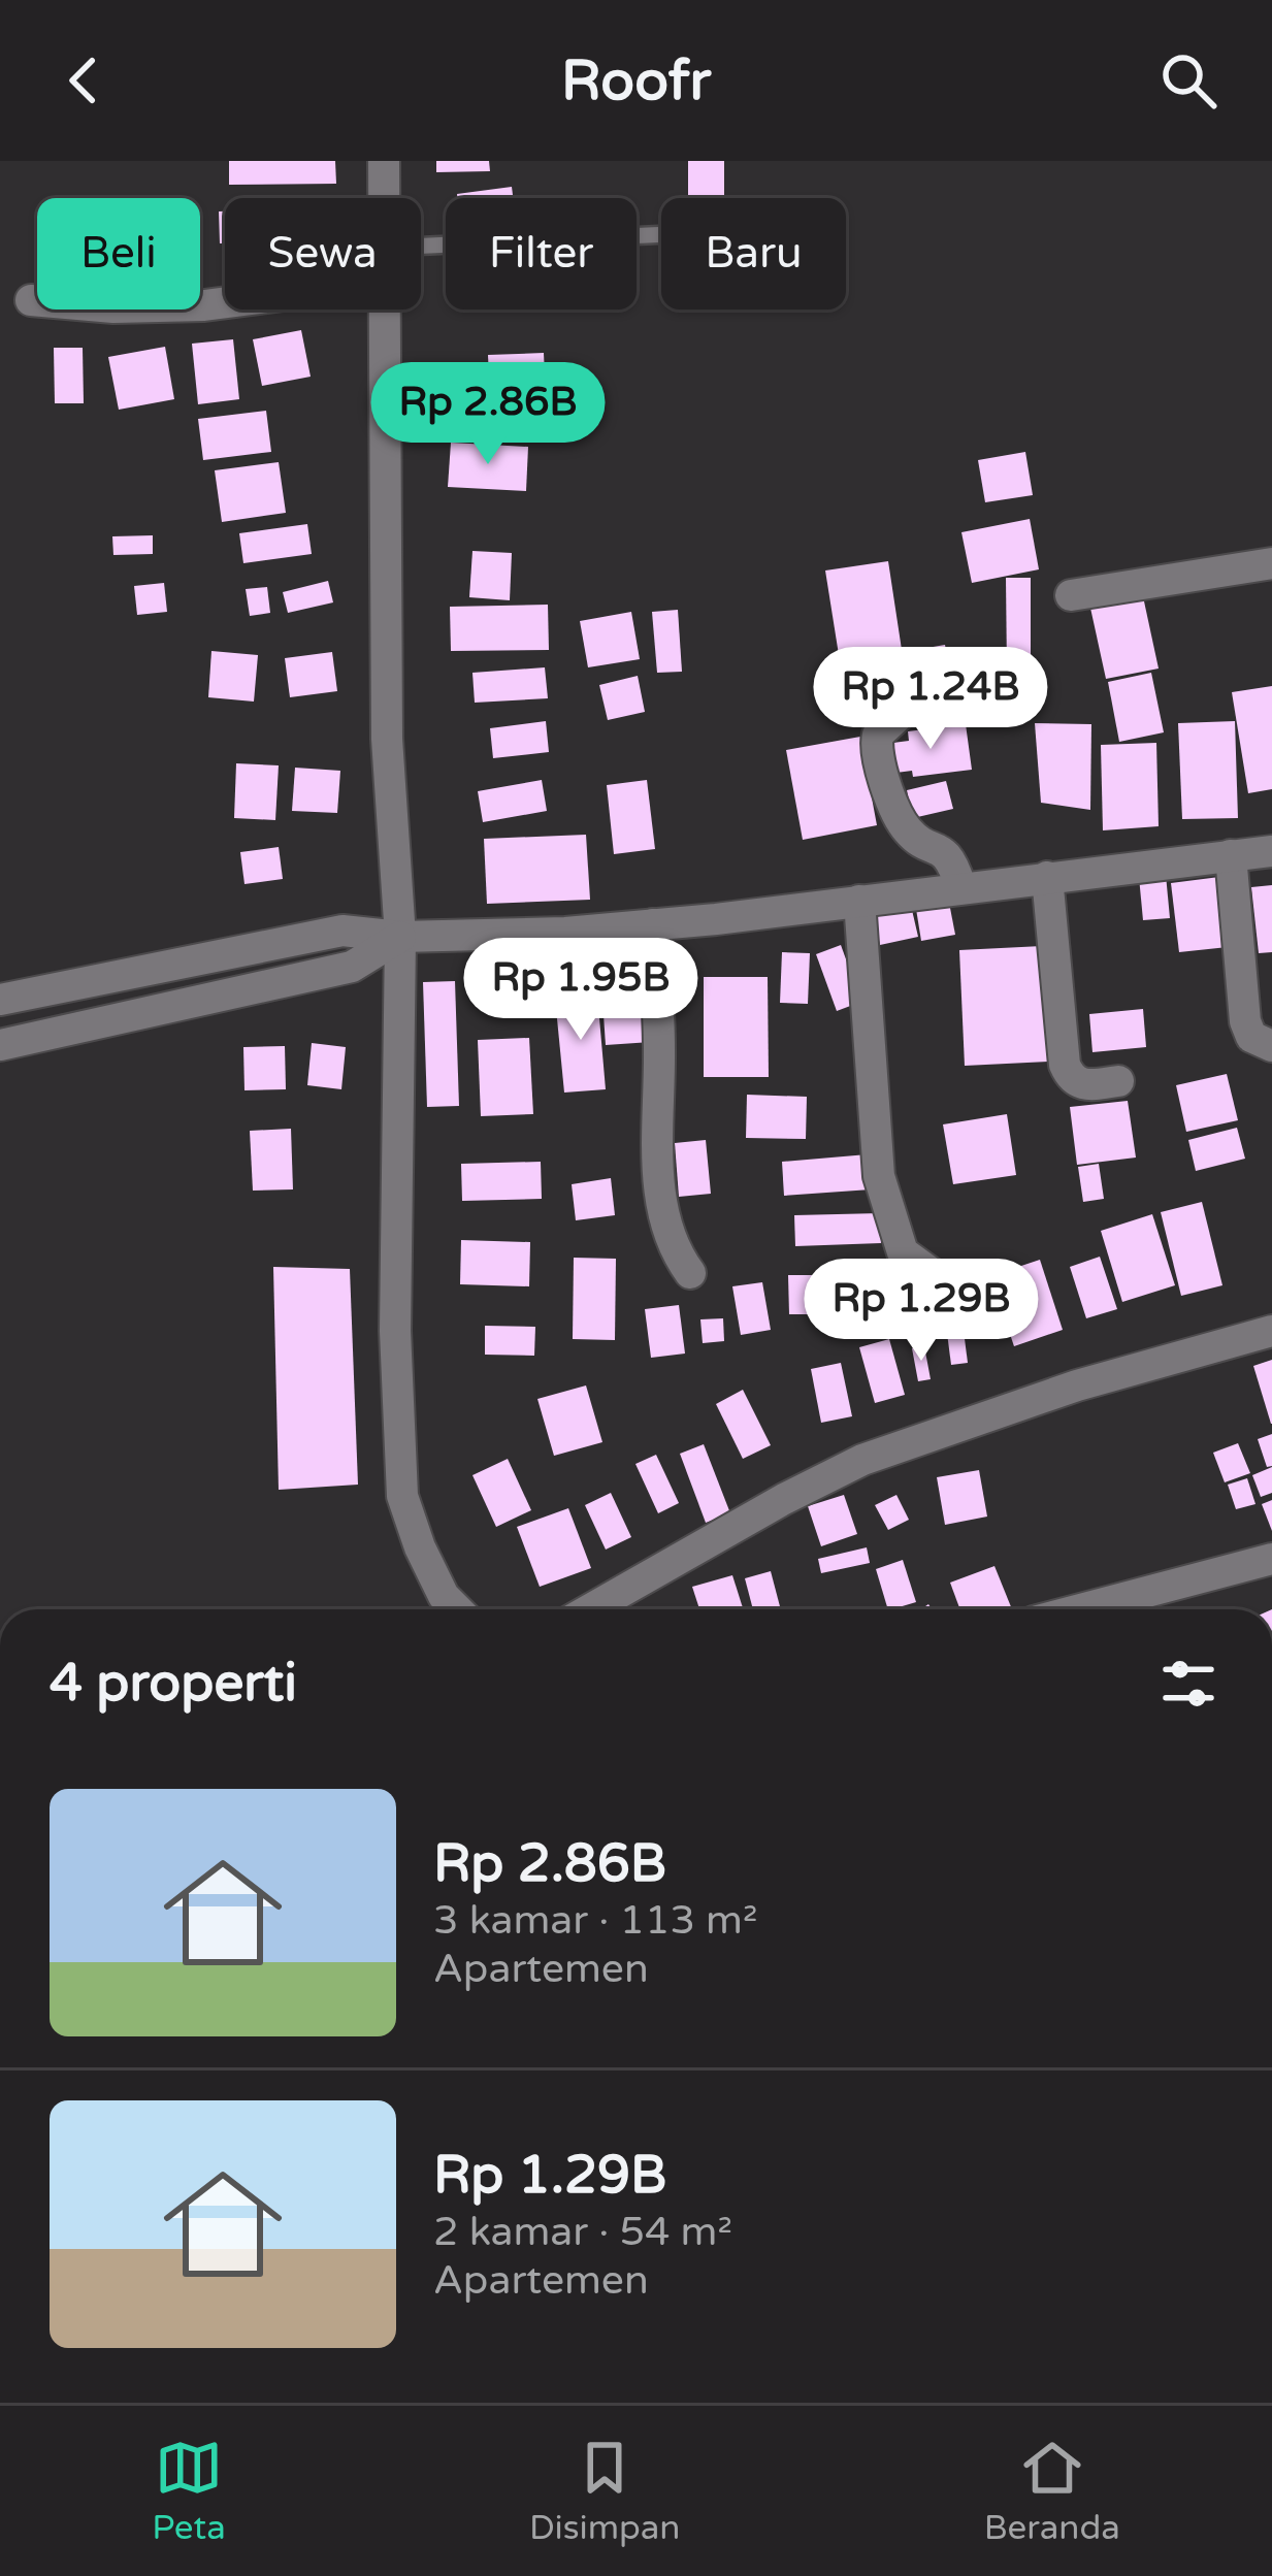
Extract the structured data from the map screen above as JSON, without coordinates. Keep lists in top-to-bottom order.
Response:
{
  "page": {
    "header": "Roofr",
    "chip": [
      "Beli",
      "Sewa",
      "Filter",
      "Baru"
    ],
    "price": [
      "Rp 2.86B",
      "Rp 1.24B",
      "Rp 1.95B",
      "Rp 1.29B"
    ],
    "heading": "4 properti",
    "list": [
      {
        "name": "Rp 2.86B",
        "note": "3 kamar · 113 m² · Apartemen"
      },
      {
        "name": "Rp 1.29B",
        "note": "2 kamar · 54 m² · Apartemen"
      }
    ],
    "tabs": ["Peta", "Disimpan", "Beranda"]
  }
}
